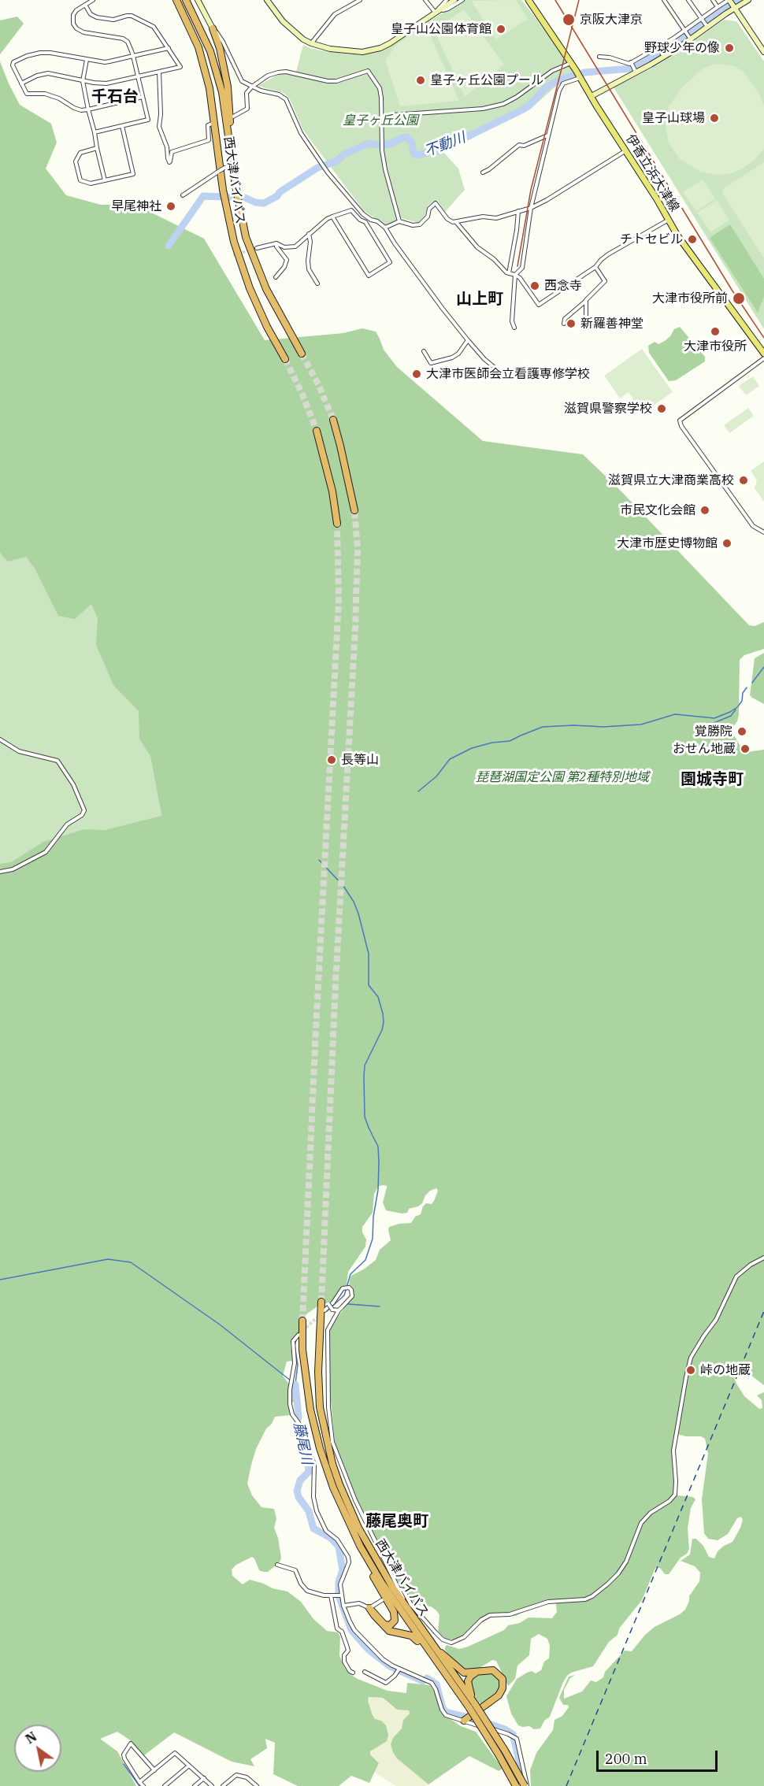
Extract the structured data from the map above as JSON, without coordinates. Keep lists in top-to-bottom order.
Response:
{
  "streets": {
    "highway": ["西大津バイパス"],
    "main road": ["伊香立浜大津線"]
  },
  "districts": [
    "千石台",
    "山上町",
    "園城寺町",
    "藤尾奥町"
  ],
  "water": ["不動川", "藤尾川"],
  "parks": ["皇子ヶ丘公園", "琵琶湖国定公園 第2種特別地域"],
  "places": [
    "京阪大津京",
    "皇子山公園体育館",
    "野球少年の像",
    "皇子ヶ丘公園プール",
    "皇子山球場",
    "早尾神社",
    "チトセビル",
    "西念寺",
    "大津市役所前",
    "新羅善神堂",
    "大津市役所",
    "大津市医師会立看護専修学校",
    "滋賀県警察学校",
    "滋賀県立大津商業高校",
    "市民文化会館",
    "大津市歴史博物館",
    "覚勝院",
    "おせん地蔵",
    "長等山",
    "峠の地蔵"
  ],
  "scale_bar": "200 m",
  "north": "top left"
}
